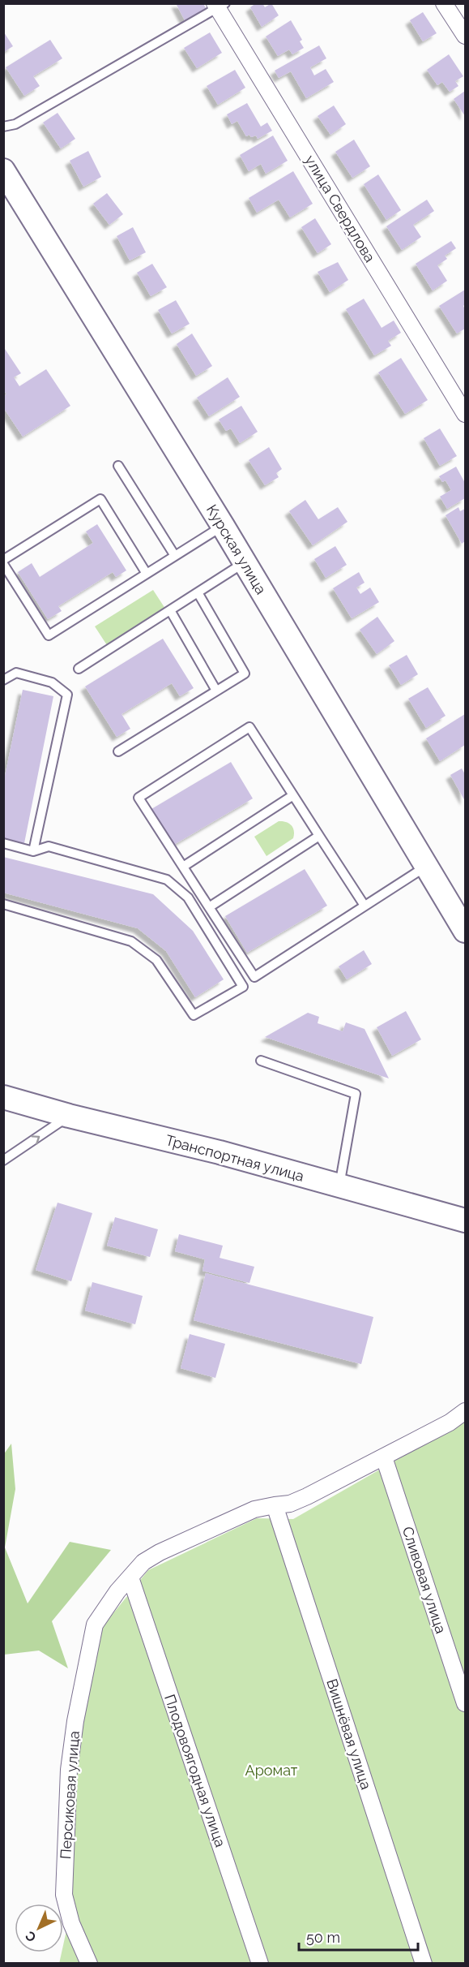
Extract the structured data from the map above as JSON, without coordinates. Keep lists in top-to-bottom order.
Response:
{
  "streets": {
    "street": [
      "улица Свердлова",
      "Курская улица",
      "Транспортная улица",
      "Сливовая улица",
      "Вишнёвая улица",
      "Плодовоягодная улица",
      "Персиковая улица"
    ]
  },
  "crossings": [
    ["Сливовая улица", "Персиковая улица"],
    ["Вишнёвая улица", "Персиковая улица"],
    ["Плодовоягодная улица", "Персиковая улица"]
  ],
  "parks": ["Аромат"],
  "scale_bar": "50 m",
  "north": "bottom left"
}
